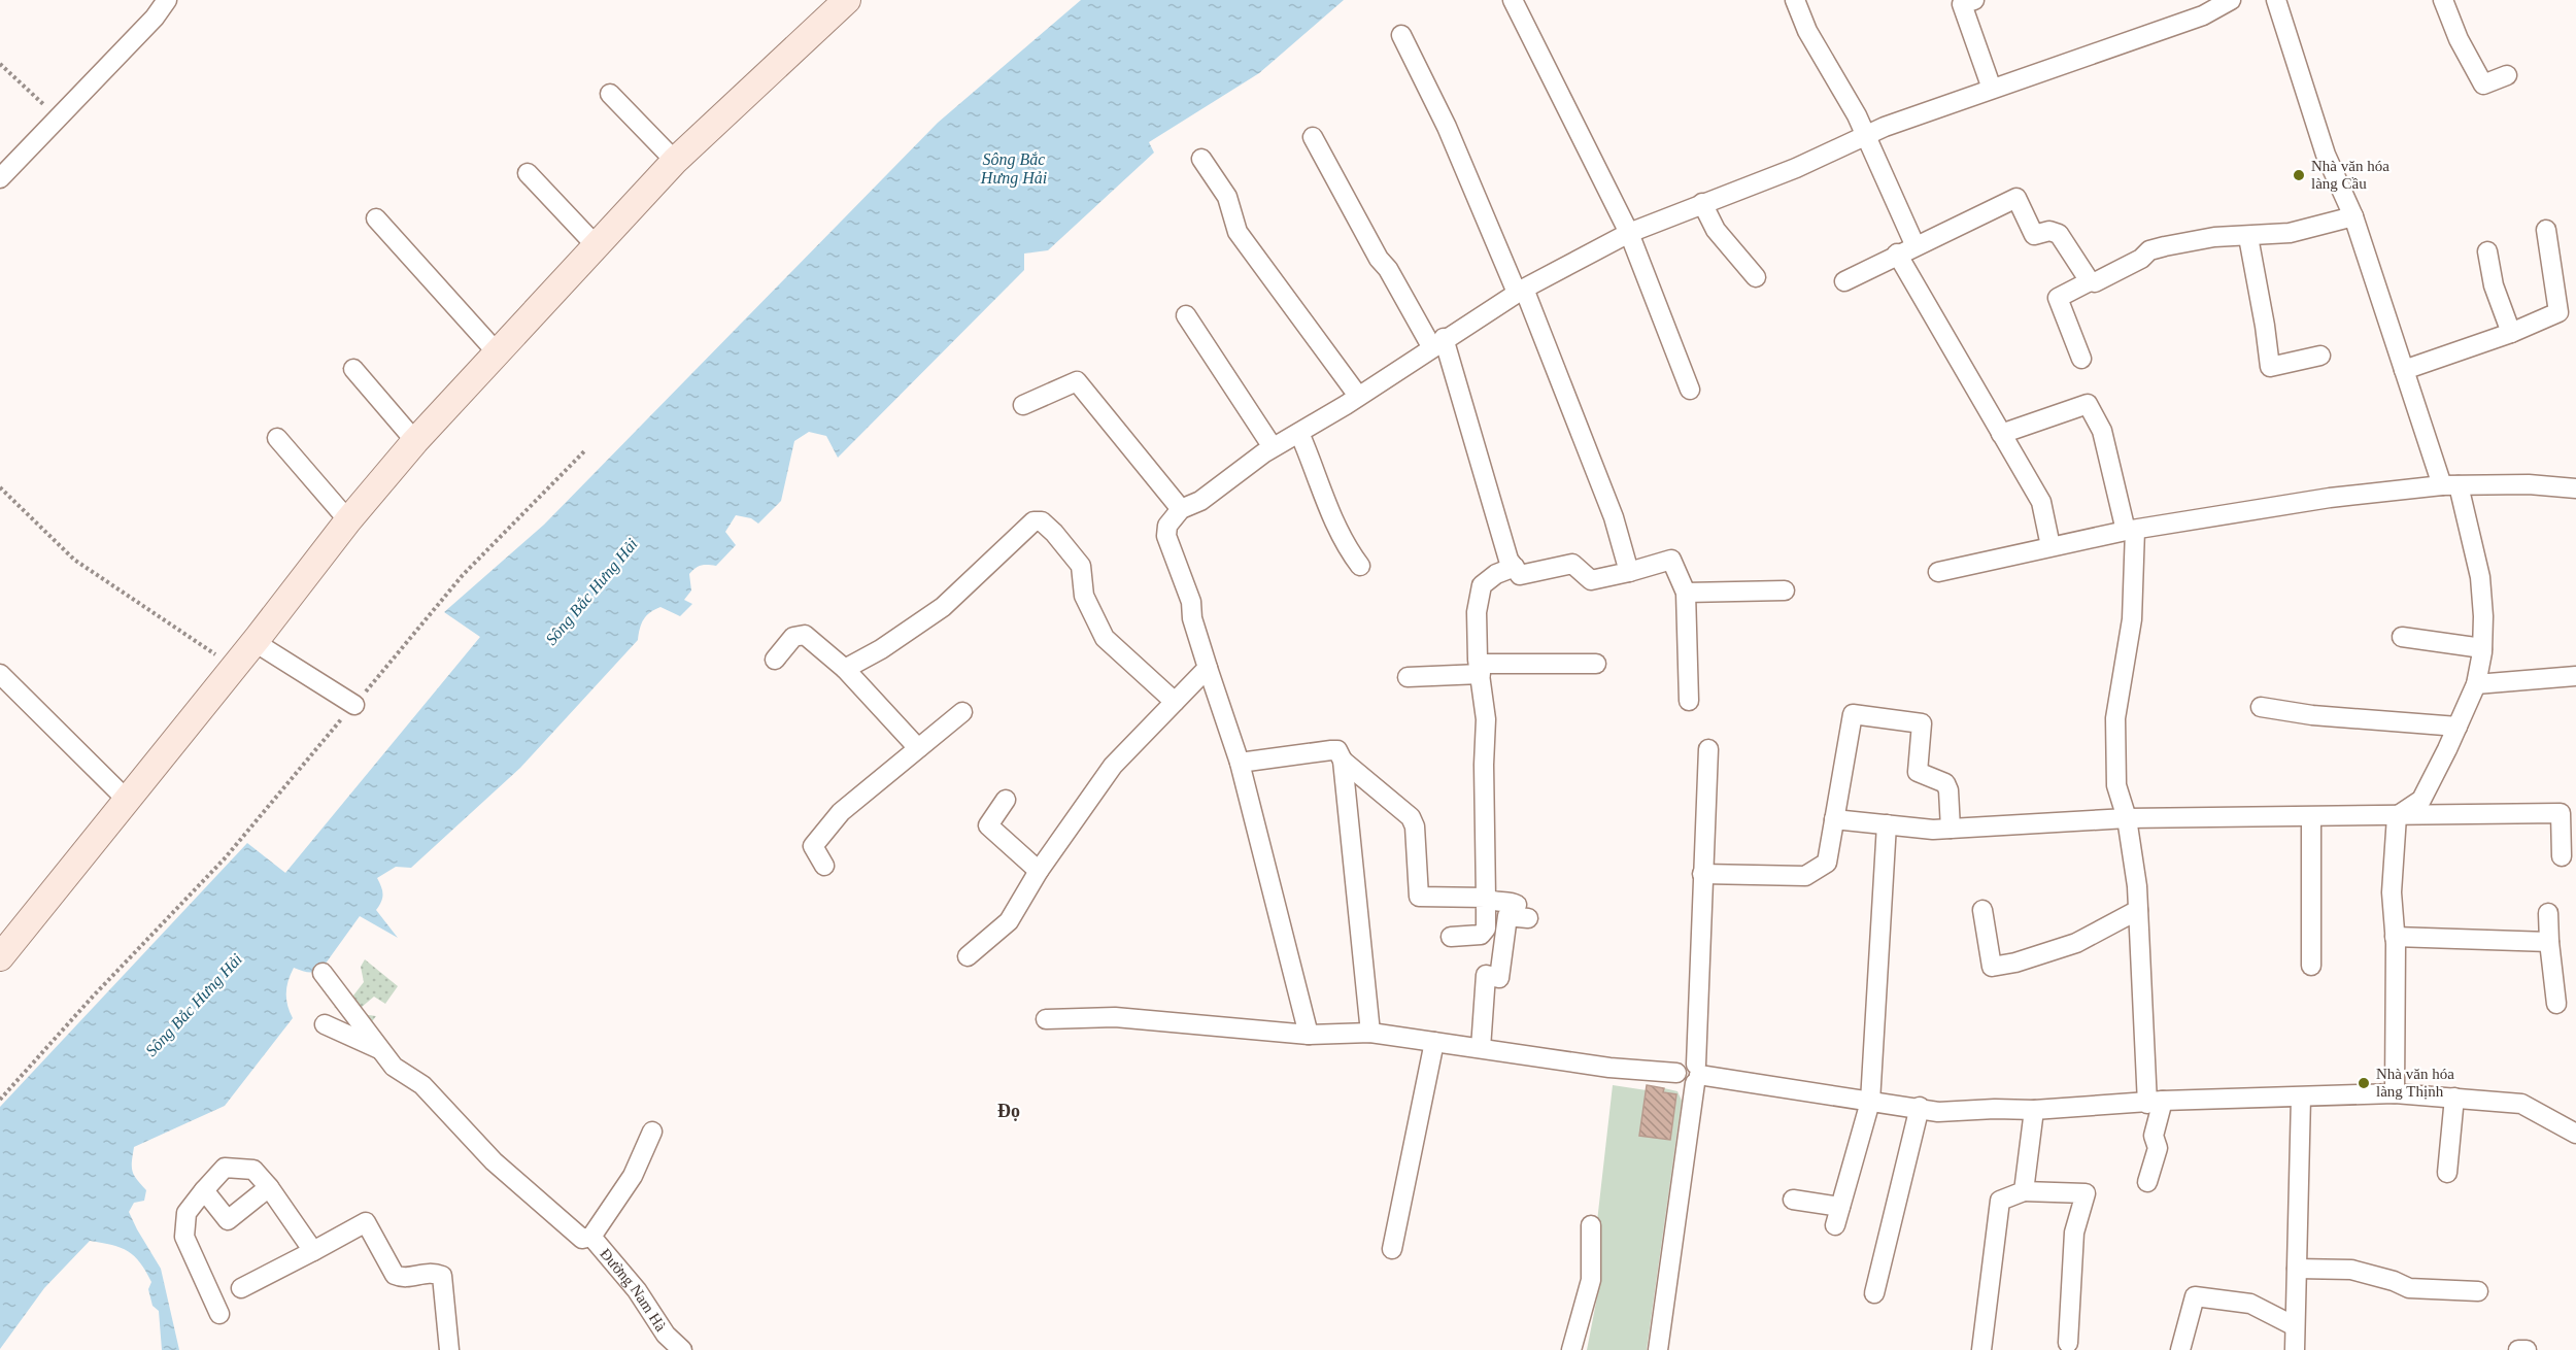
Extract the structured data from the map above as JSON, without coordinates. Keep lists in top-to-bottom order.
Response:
{
  "streets": {
    "street": ["Đường Nam Hà"]
  },
  "districts": ["Đọ"],
  "water": ["Sông Bắc Hưng Hải"],
  "places": ["Nhà văn hóa làng Cầu", "Nhà văn hóa làng Thịnh"]
}
